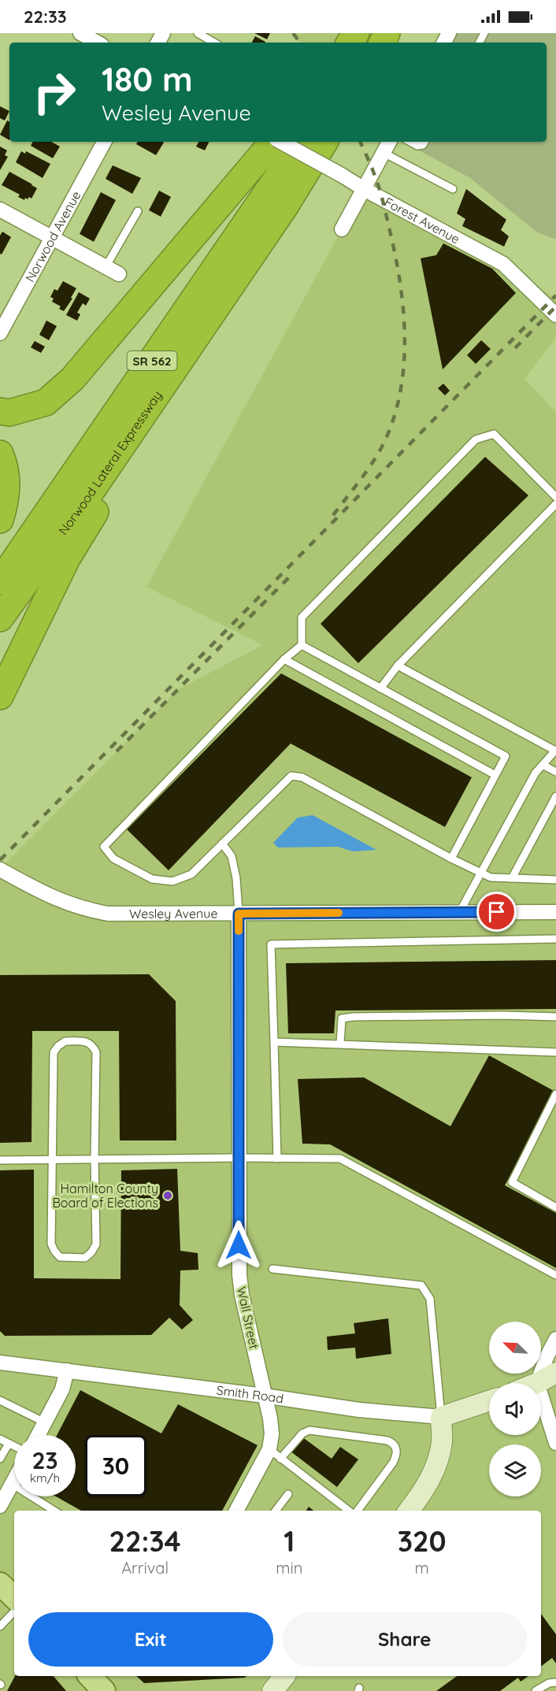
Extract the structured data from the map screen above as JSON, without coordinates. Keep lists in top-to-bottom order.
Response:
{
  "streets": {
    "highway": ["SR 562", "Norwood Lateral Expressway"],
    "main road": ["Smith Road"],
    "street": [
      "Forest Avenue",
      "Norwood Avenue",
      "Wesley Avenue",
      "Wall Street"
    ]
  },
  "crossings": [
    ["Wesley Avenue", "Wall Street"],
    ["Wall Street", "Smith Road"]
  ],
  "places": ["Hamilton County Board of Elections"],
  "north": "top left",
  "page": {
    "status": "22:33",
    "turn": ["180 m", "Wesley Avenue"],
    "speed": "23 km/h",
    "limit": "30",
    "eta": [
      "22:34",
      "Arrival",
      "1",
      "min",
      "320",
      "m"
    ],
    "buttons": ["Exit", "Share"]
  }
}
